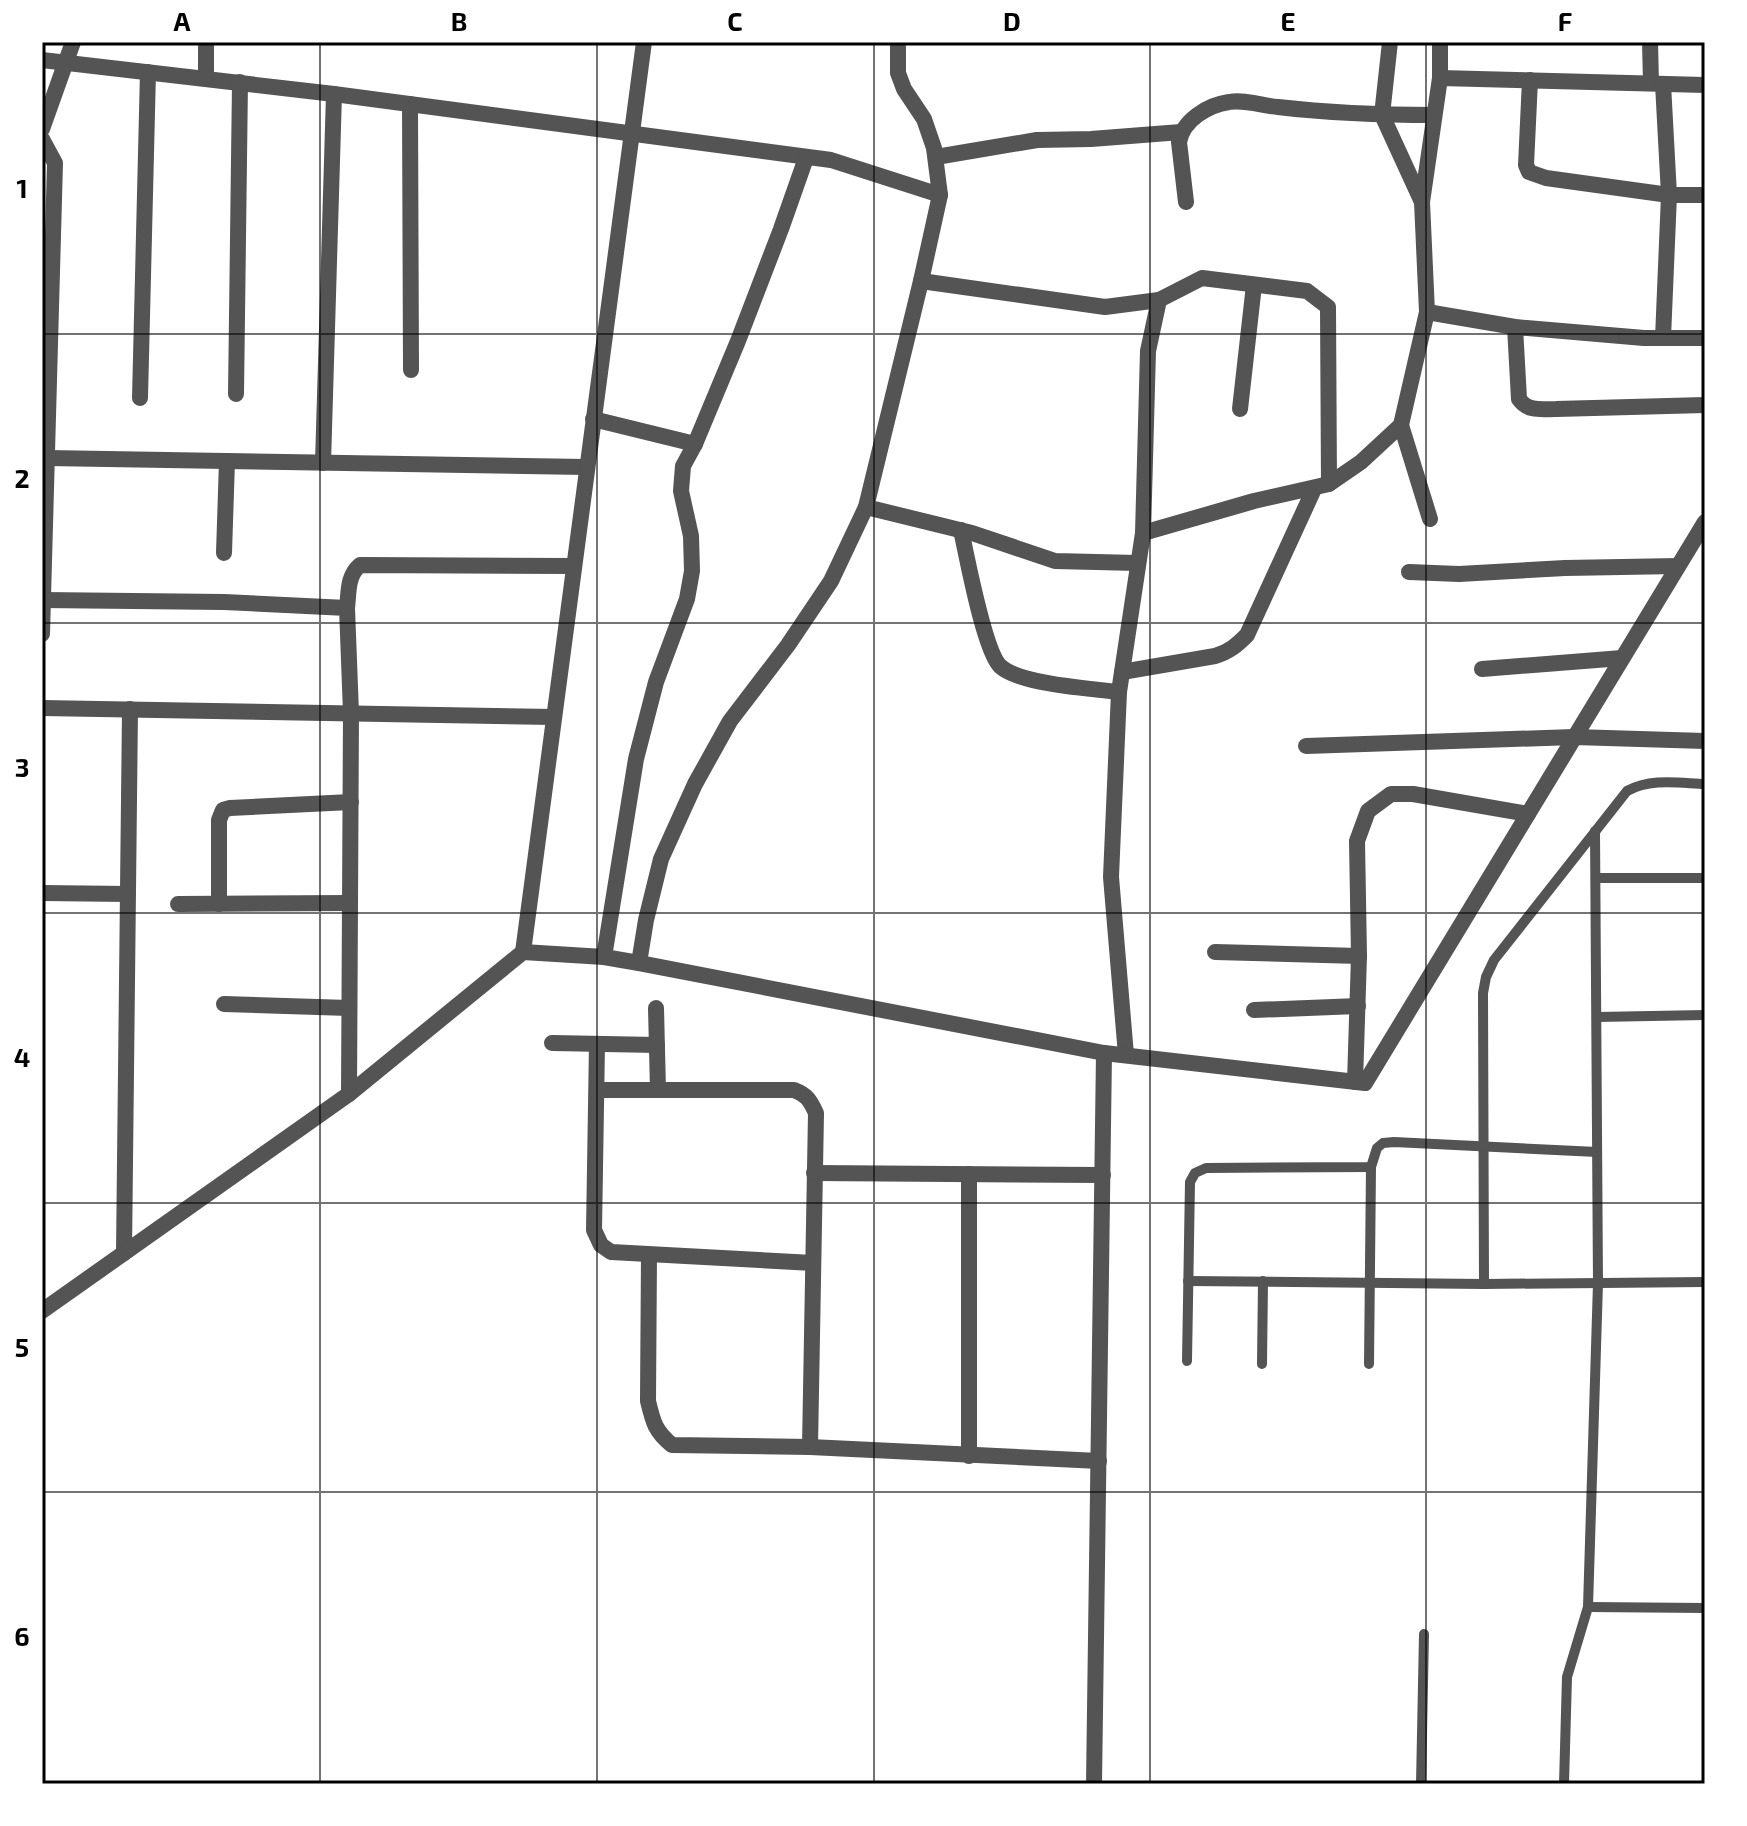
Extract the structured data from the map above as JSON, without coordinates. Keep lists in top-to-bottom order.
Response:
{
  "grid": {
    "columns": [
      "A",
      "B",
      "C",
      "D",
      "E",
      "F"
    ],
    "rows": [
      "1",
      "2",
      "3",
      "4",
      "5",
      "6"
    ]
  }
}
